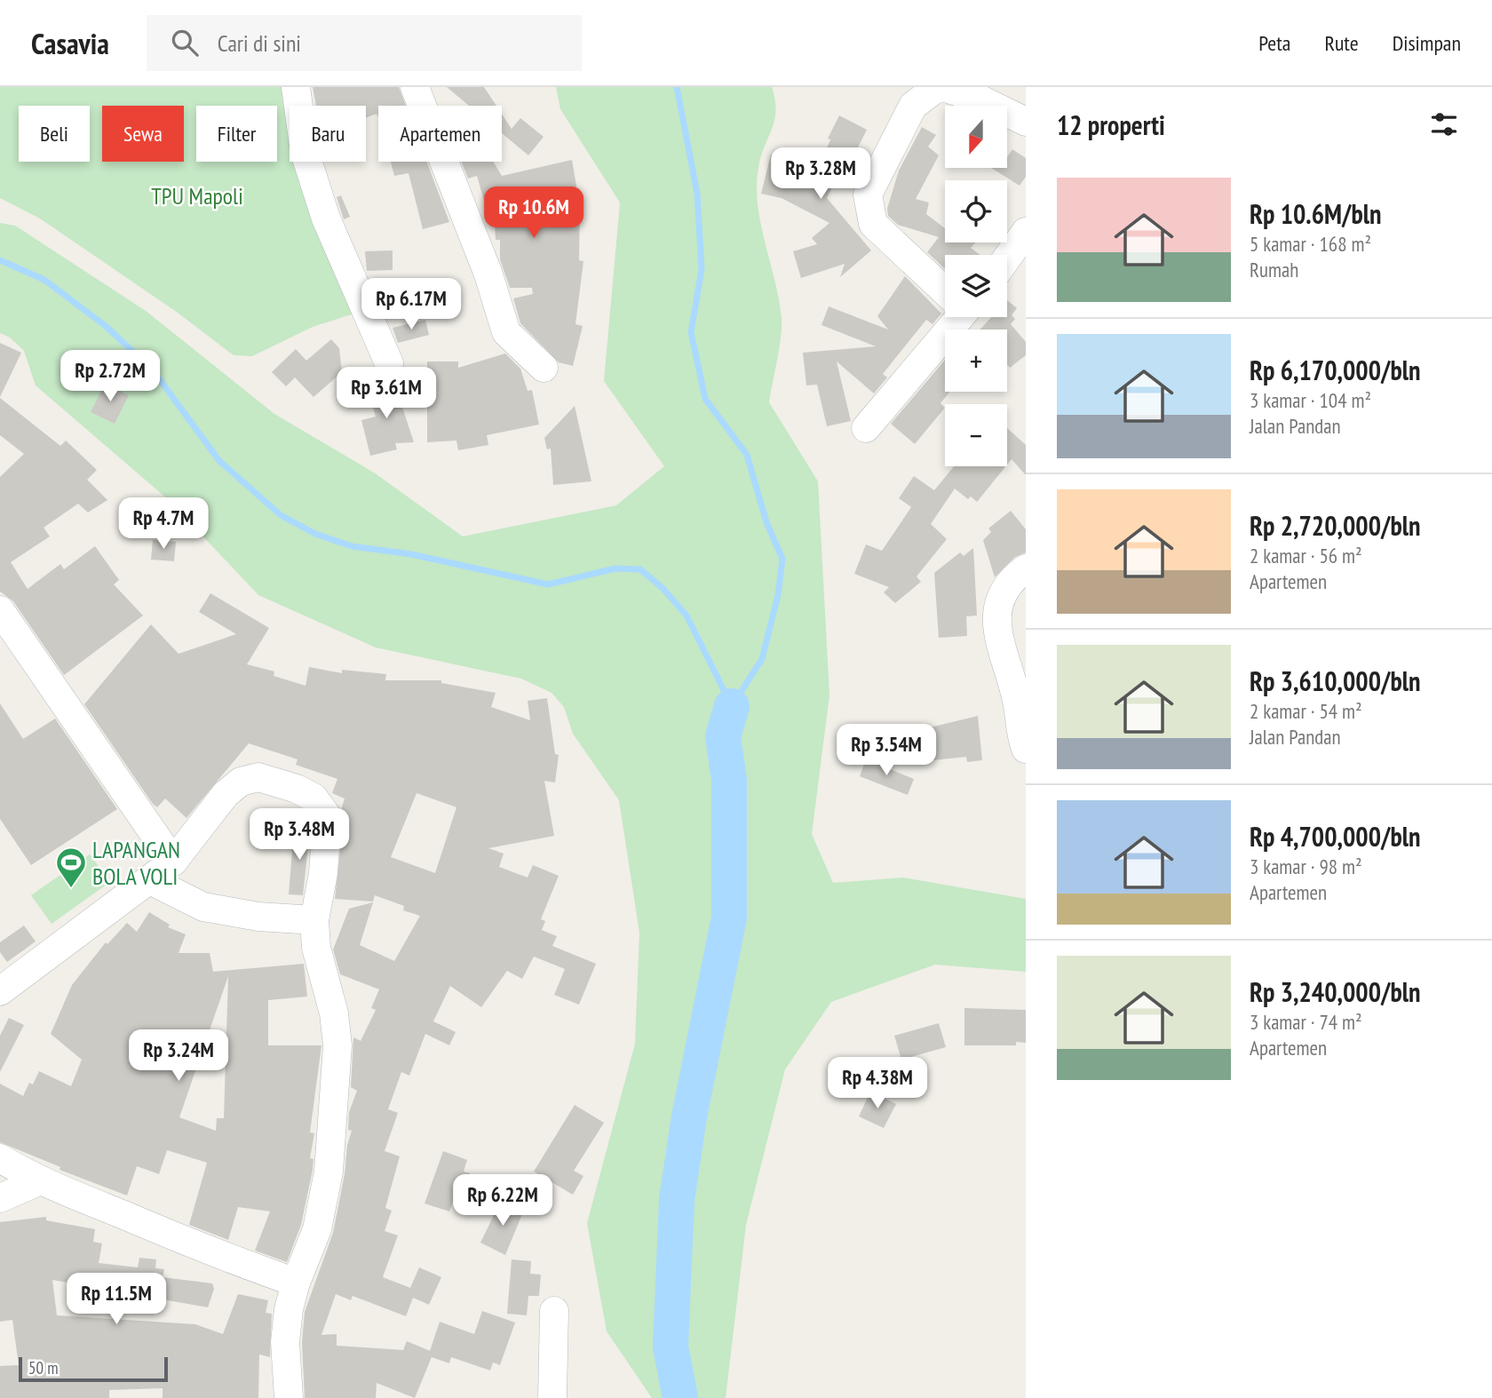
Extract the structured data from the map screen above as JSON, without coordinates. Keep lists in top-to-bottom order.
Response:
{
  "parks": ["TPU Mapoli"],
  "places": {
    "sports": ["LAPANGAN BOLA VOLI"]
  },
  "scale_bar": "50 m",
  "north": "bottom",
  "page": {
    "header": "Casavia",
    "search": "Cari di sini",
    "nav": ["Peta", "Rute", "Disimpan"],
    "heading": "12 properti",
    "map_buttons": ["+", "−"],
    "chip": [
      "Beli",
      "Sewa",
      "Filter",
      "Baru",
      "Apartemen"
    ],
    "price": [
      "Rp 3.28M",
      "Rp 10.6M",
      "Rp 6.17M",
      "Rp 2.72M",
      "Rp 3.61M",
      "Rp 4.7M",
      "Rp 3.54M",
      "Rp 3.48M",
      "Rp 3.24M",
      "Rp 4.38M",
      "Rp 6.22M",
      "Rp 11.5M"
    ],
    "list": [
      {
        "name": "Rp 10.6M/bln",
        "note": "5 kamar · 168 m² · Rumah"
      },
      {
        "name": "Rp 6,170,000/bln",
        "note": "3 kamar · 104 m² · Jalan Pandan"
      },
      {
        "name": "Rp 2,720,000/bln",
        "note": "2 kamar · 56 m² · Apartemen"
      },
      {
        "name": "Rp 3,610,000/bln",
        "note": "2 kamar · 54 m² · Jalan Pandan"
      },
      {
        "name": "Rp 4,700,000/bln",
        "note": "3 kamar · 98 m² · Apartemen"
      },
      {
        "name": "Rp 3,240,000/bln",
        "note": "3 kamar · 74 m² · Apartemen"
      }
    ],
    "scale": "50 m"
  }
}
